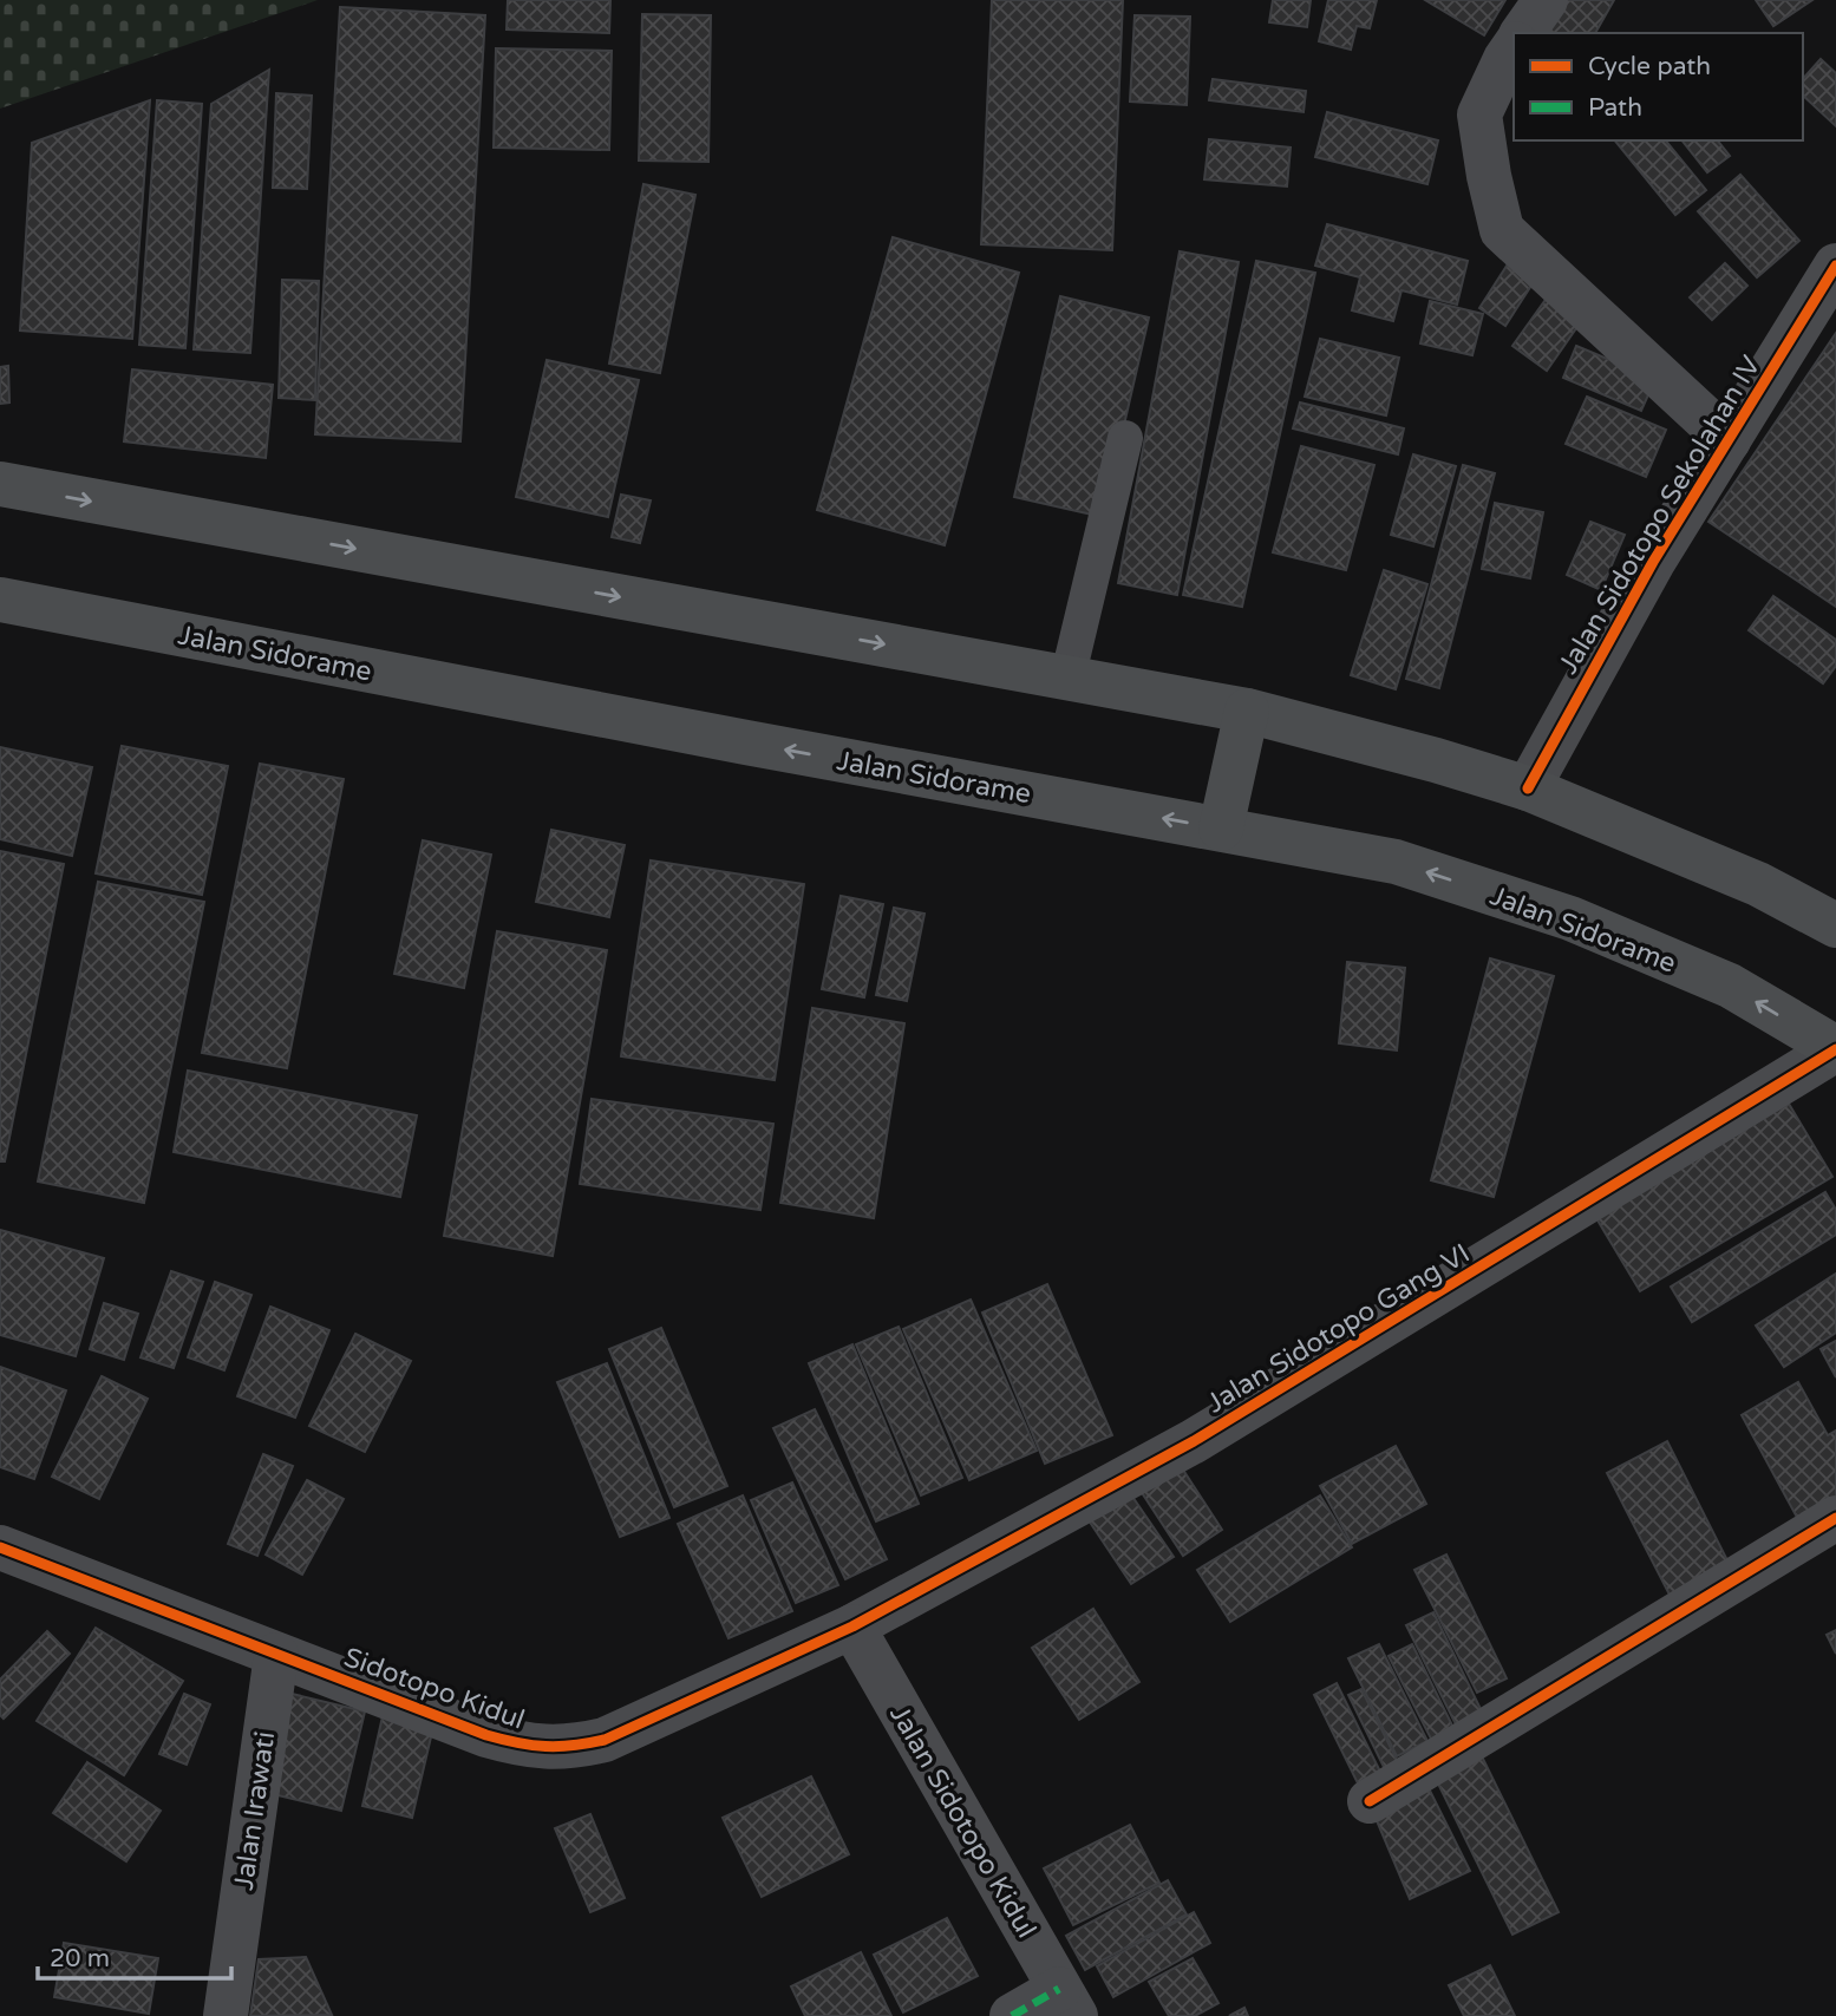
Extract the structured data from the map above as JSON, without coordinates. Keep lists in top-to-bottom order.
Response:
{
  "streets": {
    "highway": ["Jalan Sidorame"],
    "street": [
      "Jalan Sidotopo Sekolahan IV",
      "Jalan Sidotopo Gang VI",
      "Sidotopo Kidul",
      "Jalan Irawati",
      "Jalan Sidotopo Kidul"
    ]
  },
  "crossings": [
    ["Jalan Sidorame", "Jalan Sidotopo Gang VI"],
    ["Jalan Sidotopo Gang VI", "Sidotopo Kidul"],
    ["Jalan Sidotopo Gang VI", "Jalan Sidotopo Kidul"],
    ["Sidotopo Kidul", "Jalan Irawati"],
    ["Sidotopo Kidul", "Jalan Sidotopo Kidul"]
  ],
  "legend": ["Cycle path", "Path"],
  "scale_bar": "20 m"
}
